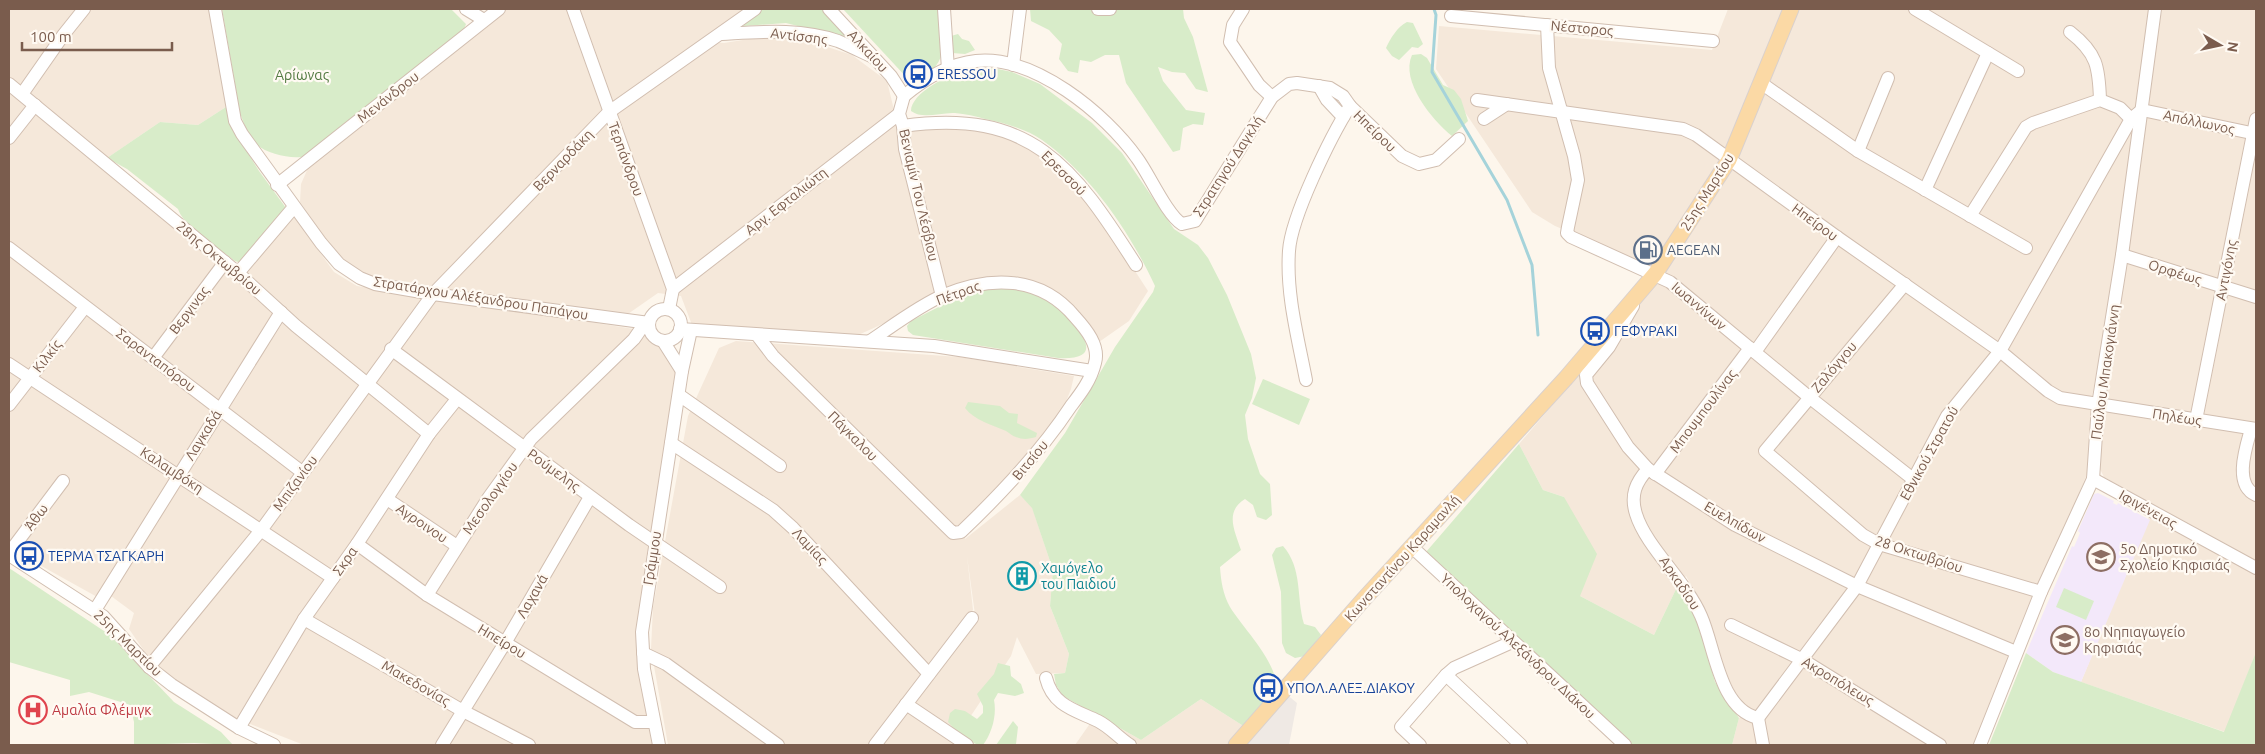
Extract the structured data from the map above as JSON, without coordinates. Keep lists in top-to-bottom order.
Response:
{
  "streets": {
    "main road": ["25ης Μαρτίου", "Κωνσταντίνου Καραμανλή"],
    "street": [
      "Νέστορος",
      "Αντίσσης",
      "Αλκαίου",
      "Μενάνδρου",
      "Απόλλωνος",
      "Ηπείρου",
      "Τερπάνδρου",
      "Βερναρδάκη",
      "Στρατηγού Δαγκλή",
      "Ερεσσού",
      "Βενιαμίν Του Λέσβιου",
      "Αργ. Εφταλιώτη",
      "28ης Οκτωβρίου",
      "Αντιγόνης",
      "Ορφέως",
      "Πέτρας",
      "Στρατάρχου Αλέξανδρου Παπάγου",
      "Ιωαννίνων",
      "Bεργινας",
      "Κιλκίς",
      "Σαρανταπόρου",
      "Ζαλόγγου",
      "Παύλου Μπακογιάννη",
      "Μπουμπουλίνας",
      "Πηλέως",
      "Λαγκαδά",
      "Πάγκαλου",
      "Εθνικού Στρατού",
      "Βιτσίου",
      "Καλαμβόκη",
      "Ρούμελης",
      "Μπιζανίου",
      "Μεσολογγίου",
      "Ιφιγένειας",
      "Άθω",
      "Ευελπίδων",
      "Αγροινου",
      "Λαμίας",
      "28 Οκτωβρίου",
      "Γράμμου",
      "Σκρα",
      "Αρκαδίου",
      "Λαχανά",
      "Υπολοχαγού Αλεξάνδρου Διάκου",
      "Ακροπόλεως",
      "Μακεδονίας"
    ]
  },
  "crossings": [
    ["Νέστορος", "Ιωαννίνων"],
    ["Αντίσσης", "Αλκαίου"],
    ["Αντίσσης", "Βερναρδάκη"],
    ["Αλκαίου", "Στρατηγού Δαγκλή"],
    ["Αλκαίου", "Βενιαμίν Του Λέσβιου"],
    ["Μενάνδρου", "Στρατάρχου Αλέξανδρου Παπάγου"],
    ["Απόλλωνος", "Αντιγόνης"],
    ["Απόλλωνος", "Παύλου Μπακογιάννη"],
    ["Απόλλωνος", "Εθνικού Στρατού"],
    ["Ηπείρου", "Στρατηγού Δαγκλή"],
    ["Ηπείρου", "25ης Μαρτίου"],
    ["Ηπείρου", "Ιωαννίνων"],
    ["Ηπείρου", "Ζαλόγγου"],
    ["Ηπείρου", "Παύλου Μπακογιάννη"],
    ["Ηπείρου", "Μπουμπουλίνας"],
    ["Ηπείρου", "Πηλέως"],
    ["Ηπείρου", "Εθνικού Στρατού"],
    ["Ηπείρου", "Μεσολογγίου"],
    ["Ηπείρου", "Γράμμου"],
    ["Ηπείρου", "Σκρα"],
    ["Ηπείρου", "Λαχανά"],
    ["Τερπάνδρου", "Βερναρδάκη"],
    ["Τερπάνδρου", "Αργ. Εφταλιώτη"],
    ["Βερναρδάκη", "Στρατάρχου Αλέξανδρου Παπάγου"],
    ["Βερναρδάκη", "Μπιζανίου"],
    ["Στρατηγού Δαγκλή", "Βενιαμίν Του Λέσβιου"],
    ["Ερεσσού", "Βενιαμίν Του Λέσβιου"],
    ["Ερεσσού", "Αργ. Εφταλιώτη"],
    ["25ης Μαρτίου", "Ιωαννίνων"],
    ["25ης Μαρτίου", "Λαγκαδά"],
    ["25ης Μαρτίου", "Μπιζανίου"],
    ["25ης Μαρτίου", "Άθω"],
    ["25ης Μαρτίου", "Ευελπίδων"],
    ["25ης Μαρτίου", "Κωνσταντίνου Καραμανλή"],
    ["25ης Μαρτίου", "Σκρα"],
    ["Βενιαμίν Του Λέσβιου", "Αργ. Εφταλιώτη"],
    ["Βενιαμίν Του Λέσβιου", "Πέτρας"],
    ["28ης Οκτωβρίου", "Bεργινας"],
    ["28ης Οκτωβρίου", "Λαγκαδά"],
    ["28ης Οκτωβρίου", "Μπιζανίου"],
    ["28ης Οκτωβρίου", "Σκρα"],
    ["Αντιγόνης", "Ορφέως"],
    ["Αντιγόνης", "Πηλέως"],
    ["Ορφέως", "Παύλου Μπακογιάννη"],
    ["Πέτρας", "Βιτσίου"],
    ["Στρατάρχου Αλέξανδρου Παπάγου", "Μπιζανίου"],
    ["Στρατάρχου Αλέξανδρου Παπάγου", "Μεσολογγίου"],
    ["Στρατάρχου Αλέξανδρου Παπάγου", "Γράμμου"],
    ["Ιωαννίνων", "Ζαλόγγου"],
    ["Ιωαννίνων", "Μπουμπουλίνας"],
    ["Ιωαννίνων", "Εθνικού Στρατού"],
    ["Bεργινας", "Σαρανταπόρου"],
    ["Κιλκίς", "Σαρανταπόρου"],
    ["Κιλκίς", "Καλαμβόκη"],
    ["Σαρανταπόρου", "Λαγκαδά"],
    ["Σαρανταπόρου", "Μπιζανίου"],
    ["Ζαλόγγου", "28 Οκτωβρίου"],
    ["Παύλου Μπακογιάννη", "Πηλέως"],
    ["Παύλου Μπακογιάννη", "Εθνικού Στρατού"],
    ["Παύλου Μπακογιάννη", "Ιφιγένειας"],
    ["Παύλου Μπακογιάννη", "Ευελπίδων"],
    ["Παύλου Μπακογιάννη", "28 Οκτωβρίου"],
    ["Μπουμπουλίνας", "Ευελπίδων"],
    ["Μπουμπουλίνας", "Αρκαδίου"],
    ["Λαγκαδά", "Καλαμβόκη"],
    ["Πάγκαλου", "Βιτσίου"],
    ["Εθνικού Στρατού", "Ευελπίδων"],
    ["Εθνικού Στρατού", "28 Οκτωβρίου"],
    ["Εθνικού Στρατού", "Αρκαδίου"],
    ["Εθνικού Στρατού", "Ακροπόλεως"],
    ["Καλαμβόκη", "Μπιζανίου"],
    ["Καλαμβόκη", "Σκρα"],
    ["Ρούμελης", "Μπιζανίου"],
    ["Ρούμελης", "Μεσολογγίου"],
    ["Ρούμελης", "Γράμμου"],
    ["Ρούμελης", "Σκρα"],
    ["Ρούμελης", "Λαχανά"],
    ["Μεσολογγίου", "Αγροινου"],
    ["Μεσολογγίου", "Γράμμου"],
    ["Ευελπίδων", "Αρκαδίου"],
    ["Αγροινου", "Σκρα"],
    ["Λαμίας", "Γράμμου"],
    ["Κωνσταντίνου Καραμανλή", "Υπολοχαγού Αλεξάνδρου Διάκου"],
    ["Σκρα", "Μακεδονίας"],
    ["Λαχανά", "Μακεδονίας"]
  ],
  "parks": ["Αρίωνας"],
  "places": {
    "bus stop": [
      "ERESSOU",
      "ΓΕΦΥΡΑΚΙ",
      "ΤΕΡΜΑ ΤΣΑΓΚΑΡΗ",
      "ΥΠΟΛ.ΑΛΕΞ.ΔΙΑΚΟΥ"
    ],
    "fuel station": ["AEGEAN"],
    "school or university": ["5ο Δημοτικό Σχολείο Κηφισιάς", "8ο Νηπιαγωγείο Κηφισιάς"],
    "building": ["Χαμόγελο του Παιδιού"],
    "hospital": ["Αμαλία Φλέμιγκ"]
  },
  "scale_bar": "100 m",
  "north": "right"
}
